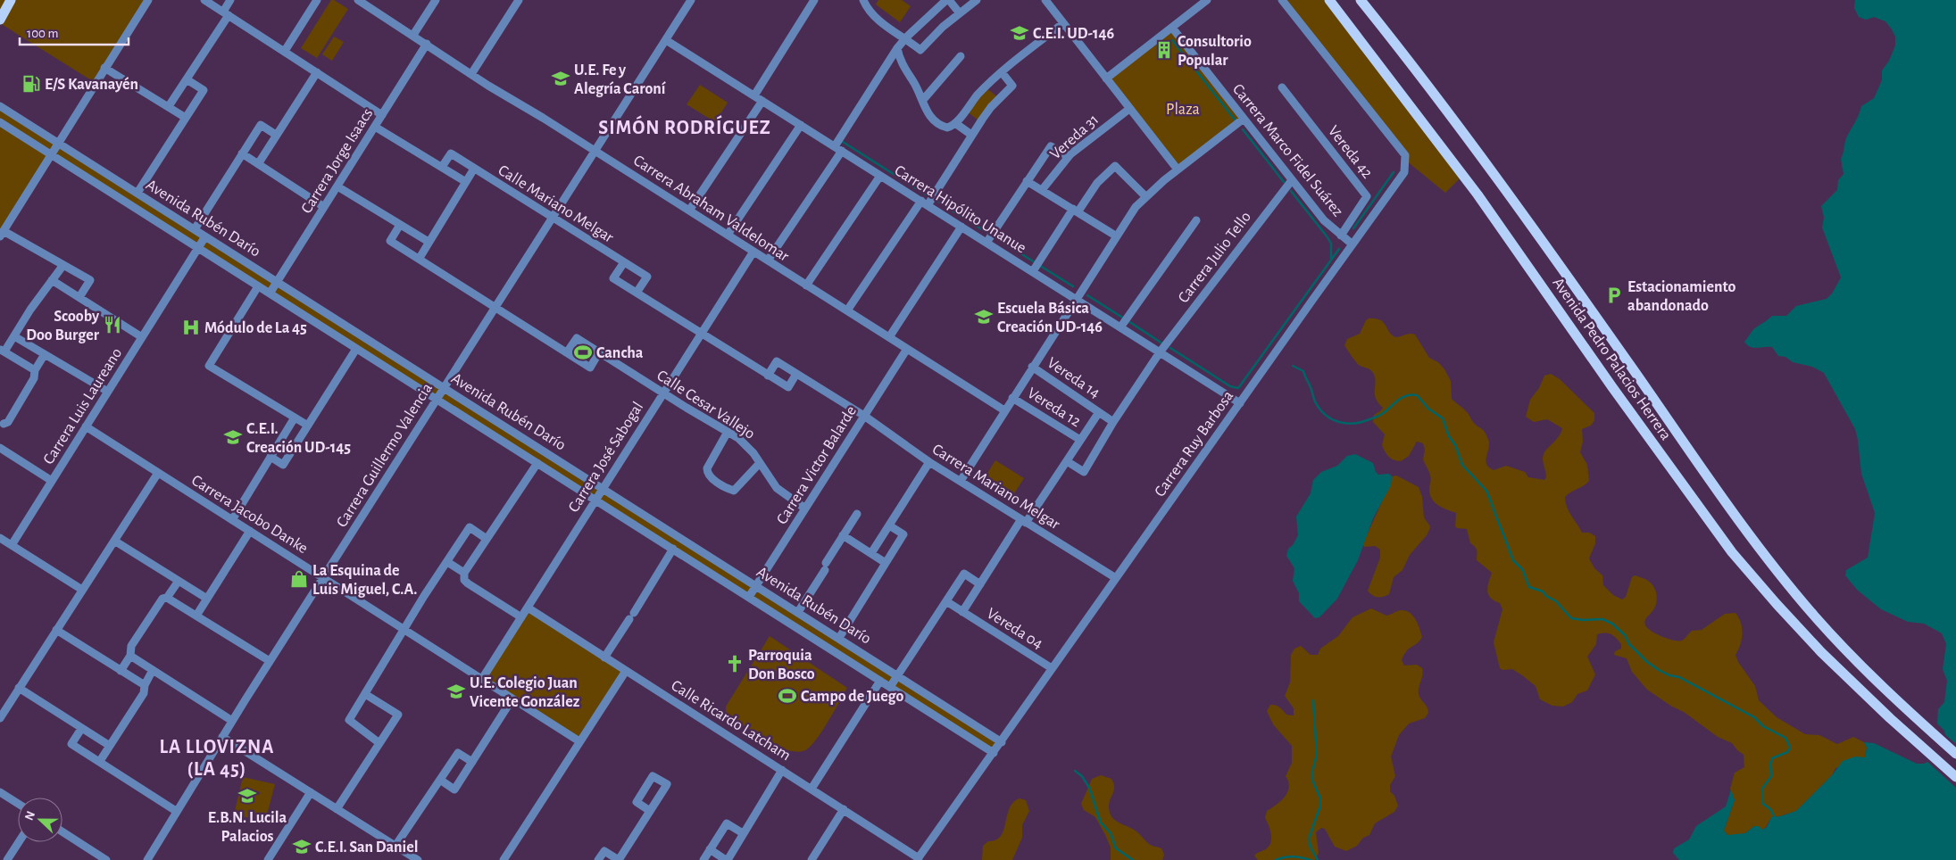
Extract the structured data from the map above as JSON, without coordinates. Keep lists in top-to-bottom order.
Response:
{
  "streets": {
    "main road": ["Avenida Pedro Palacios Herrera"],
    "street": [
      "Vereda 31",
      "Carrera Marco Fidel Suárez",
      "Vereda 42",
      "Carrera Jorge Isaacs",
      "Calle Mariano Melgar",
      "Carrera Abraham Valdelomar",
      "Carrera Hipólito Unanue",
      "Avenida Rubén Darío",
      "Carrera Julio Tello",
      "Vereda 14",
      "Calle Cesar Vallejo",
      "Carrera Luis Laureano",
      "Vereda 12",
      "Carrera Ruy Barbosa",
      "Carrera Guillermo Valencia",
      "Carrera José Sabogal",
      "Carrera Victor Balarde",
      "Carrera Mariano Melgar",
      "Carrera Jacobo Danke",
      "Vereda 04",
      "Calle Ricardo Latcham"
    ]
  },
  "crossings": [
    ["Vereda 31", "Carrera Hipólito Unanue"],
    ["Carrera Marco Fidel Suárez", "Vereda 42"],
    ["Carrera Marco Fidel Suárez", "Carrera Julio Tello"],
    ["Carrera Marco Fidel Suárez", "Carrera Ruy Barbosa"],
    ["Carrera Jorge Isaacs", "Carrera Abraham Valdelomar"],
    ["Carrera Jorge Isaacs", "Avenida Rubén Darío"],
    ["Calle Mariano Melgar", "Carrera Guillermo Valencia"],
    ["Calle Mariano Melgar", "Carrera José Sabogal"],
    ["Carrera Abraham Valdelomar", "Carrera Guillermo Valencia"],
    ["Carrera Abraham Valdelomar", "Carrera José Sabogal"],
    ["Carrera Abraham Valdelomar", "Carrera Victor Balarde"],
    ["Carrera Hipólito Unanue", "Carrera Julio Tello"],
    ["Carrera Hipólito Unanue", "Carrera Ruy Barbosa"],
    ["Carrera Hipólito Unanue", "Carrera Guillermo Valencia"],
    ["Avenida Rubén Darío", "Carrera Luis Laureano"],
    ["Avenida Rubén Darío", "Carrera Ruy Barbosa"],
    ["Avenida Rubén Darío", "Carrera Guillermo Valencia"],
    ["Avenida Rubén Darío", "Carrera José Sabogal"],
    ["Avenida Rubén Darío", "Carrera Victor Balarde"],
    ["Carrera Julio Tello", "Vereda 14"],
    ["Calle Cesar Vallejo", "Carrera José Sabogal"],
    ["Calle Cesar Vallejo", "Carrera Victor Balarde"],
    ["Carrera Luis Laureano", "Carrera Jacobo Danke"],
    ["Carrera Ruy Barbosa", "Carrera Mariano Melgar"],
    ["Carrera Ruy Barbosa", "Vereda 04"],
    ["Carrera Guillermo Valencia", "Carrera Jacobo Danke"],
    ["Carrera José Sabogal", "Carrera Jacobo Danke"],
    ["Carrera José Sabogal", "Calle Ricardo Latcham"],
    ["Carrera Victor Balarde", "Carrera Mariano Melgar"]
  ],
  "districts": ["SIMÓN RODRÍGUEZ", "LA LLOVIZNA (LA 45)"],
  "parks": ["Plaza"],
  "places": {
    "school or university": [
      "C.E.I. UD-146",
      "U.E. Fe y Alegría Caroní",
      "Escuela Básica Creación UD-146",
      "C.E.I. Creación UD-145",
      "U.E. Colegio Juan Vicente González",
      "E.B.N. Lucila Palacios",
      "C.E.I. San Daniel"
    ],
    "building": ["Consultorio Popular"],
    "fuel station": ["E/S Kavanayén"],
    "parking": ["Estacionamiento abandonado"],
    "restaurant": ["Scooby Doo Burger"],
    "hospital": ["Módulo de La 45"],
    "sports": ["Cancha", "Campo de Juego"],
    "shop": ["La Esquina de Luis Miguel, C.A."],
    "church": ["Parroquia Don Bosco"]
  },
  "scale_bar": "100 m",
  "north": "left"
}
